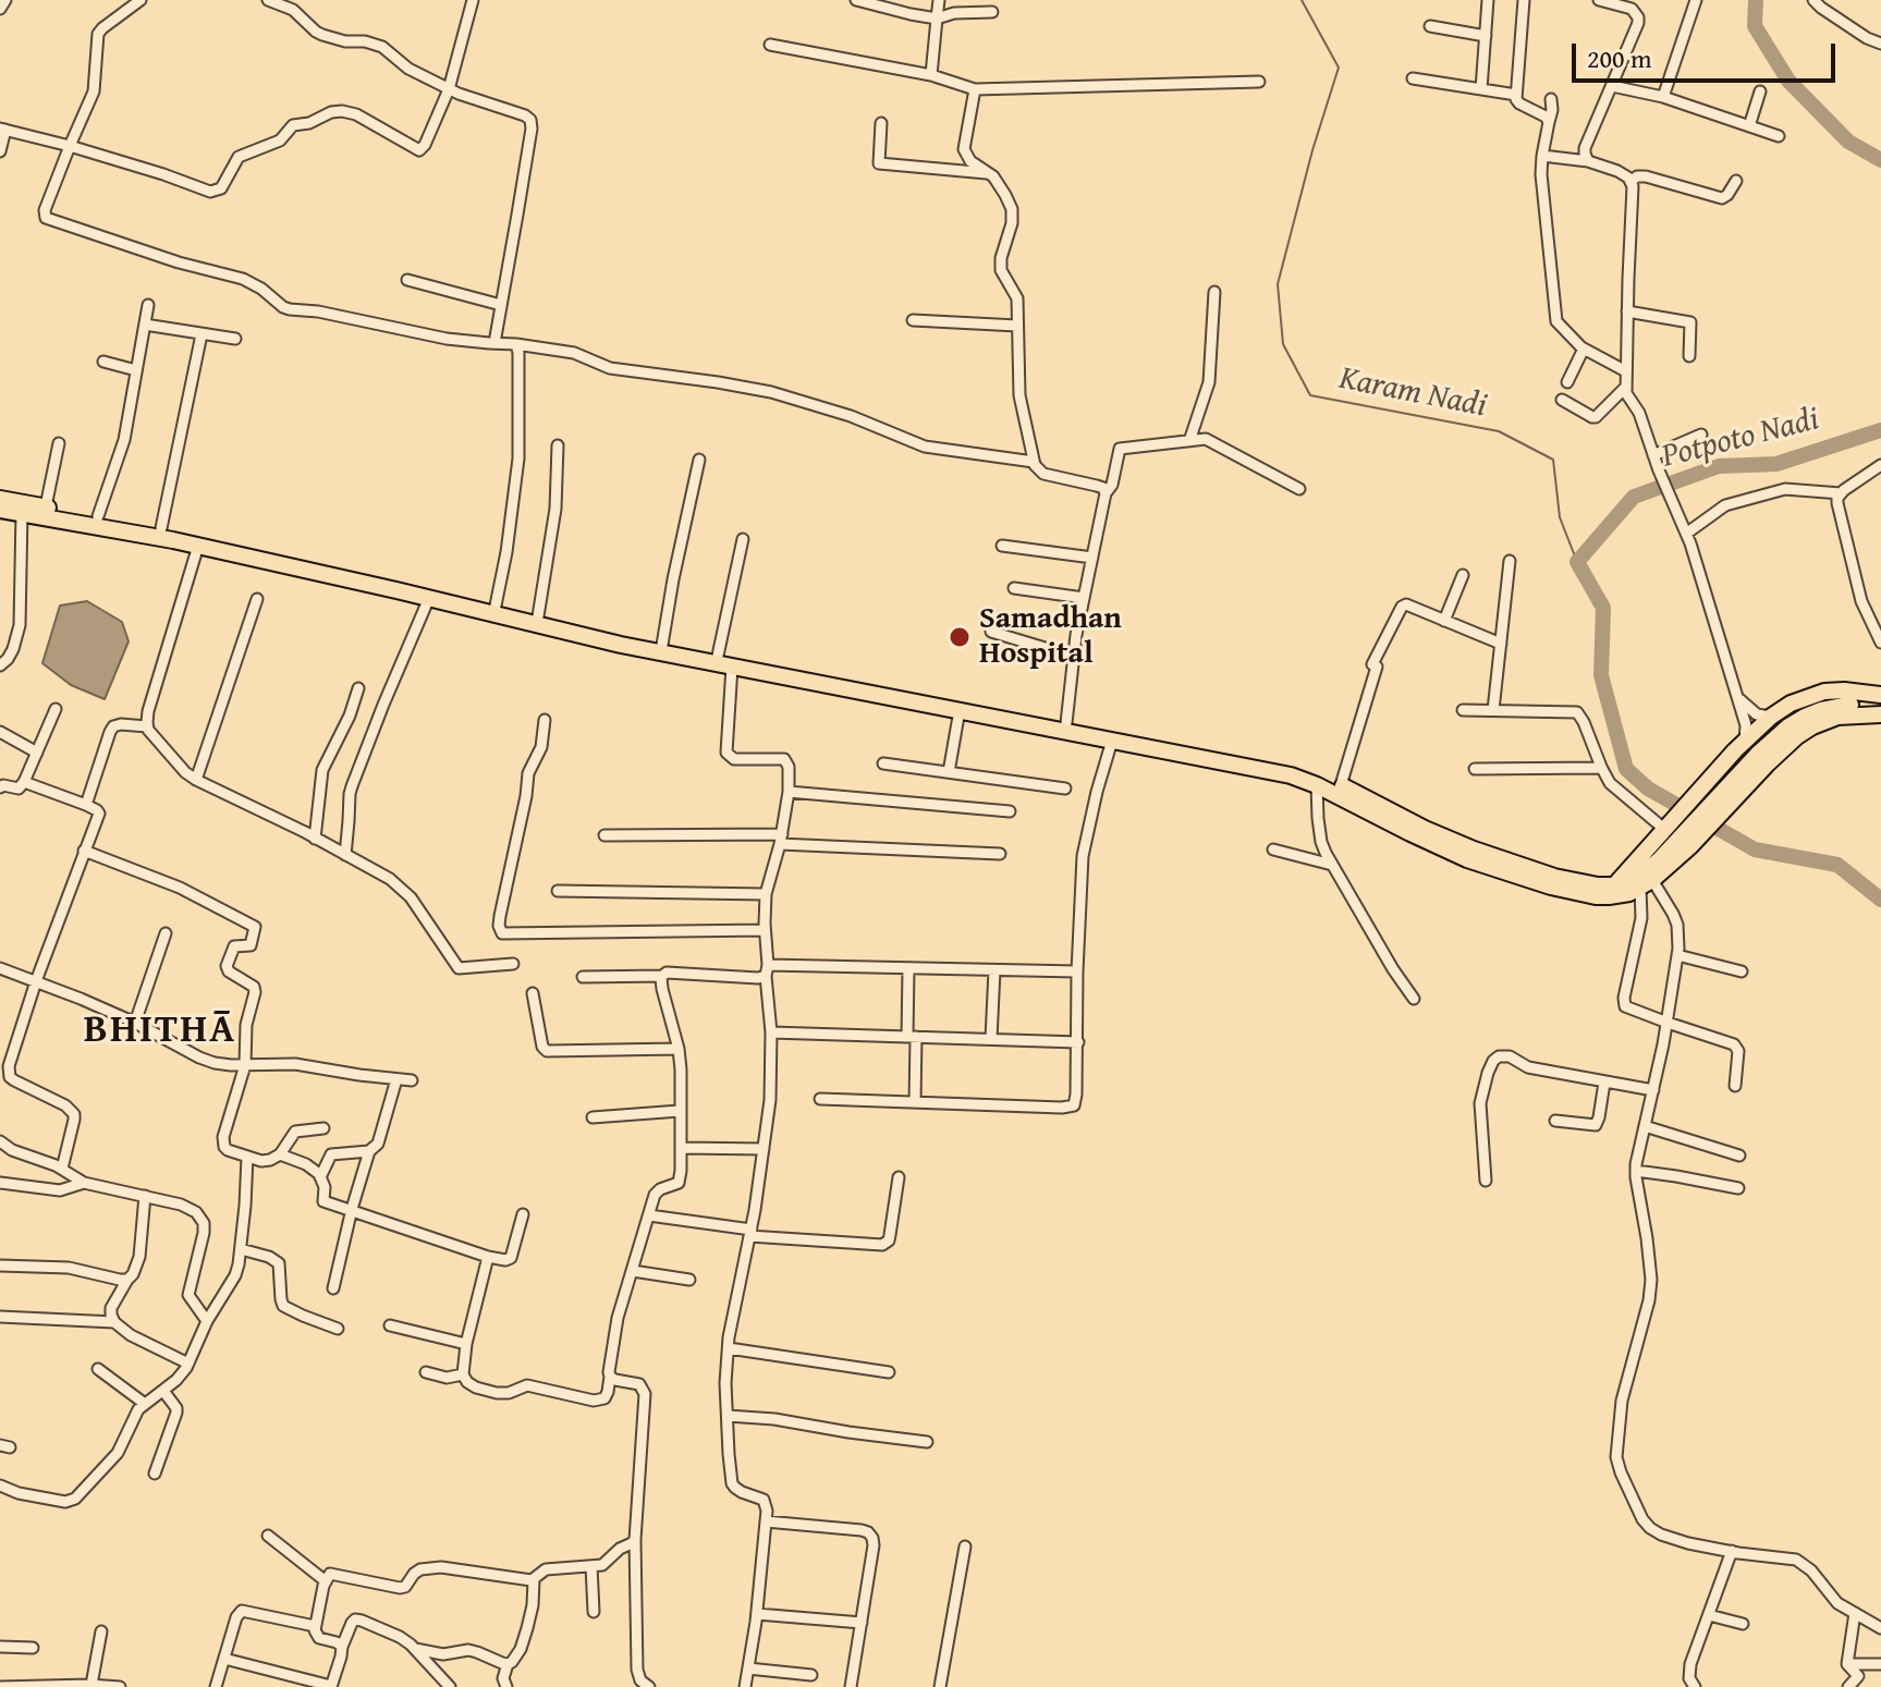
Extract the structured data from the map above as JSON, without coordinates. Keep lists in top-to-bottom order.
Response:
{
  "districts": ["BHITHĀ"],
  "water": ["Karam Nadi", "Potpoto Nadi"],
  "places": ["Samadhan Hospital"],
  "scale_bar": "200 m"
}
